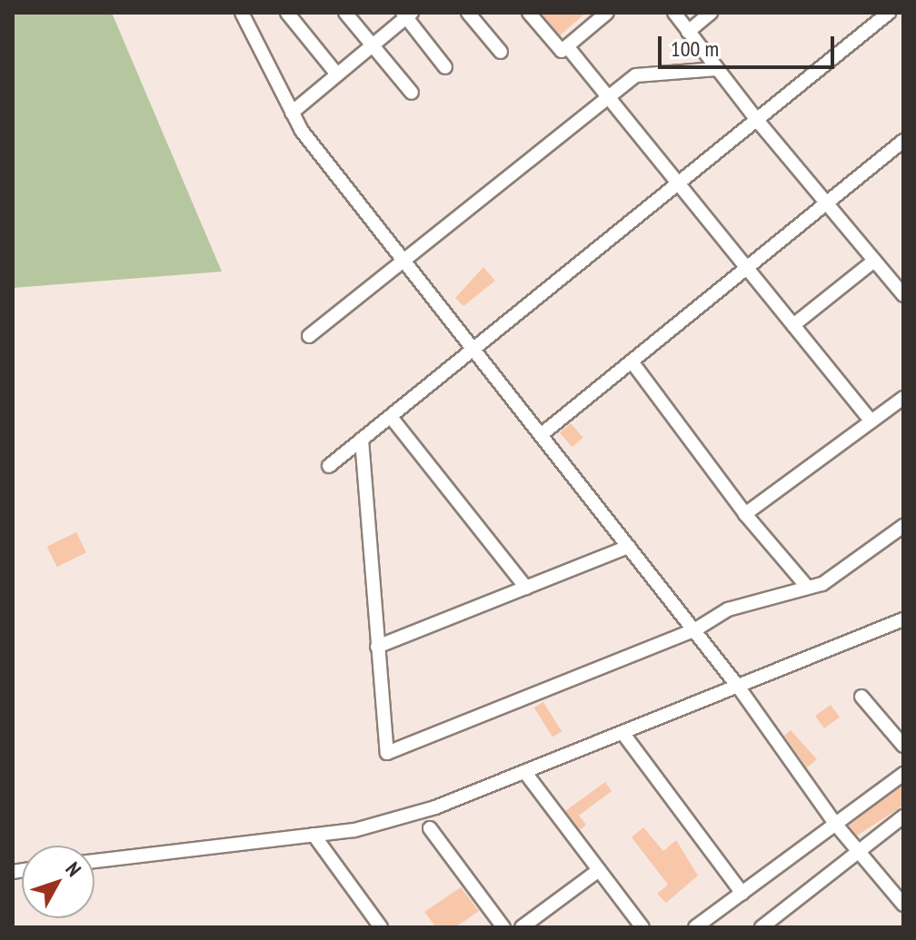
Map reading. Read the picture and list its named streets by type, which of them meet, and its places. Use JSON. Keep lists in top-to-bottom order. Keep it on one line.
{"scale_bar":"100 m","north":"top right"}
